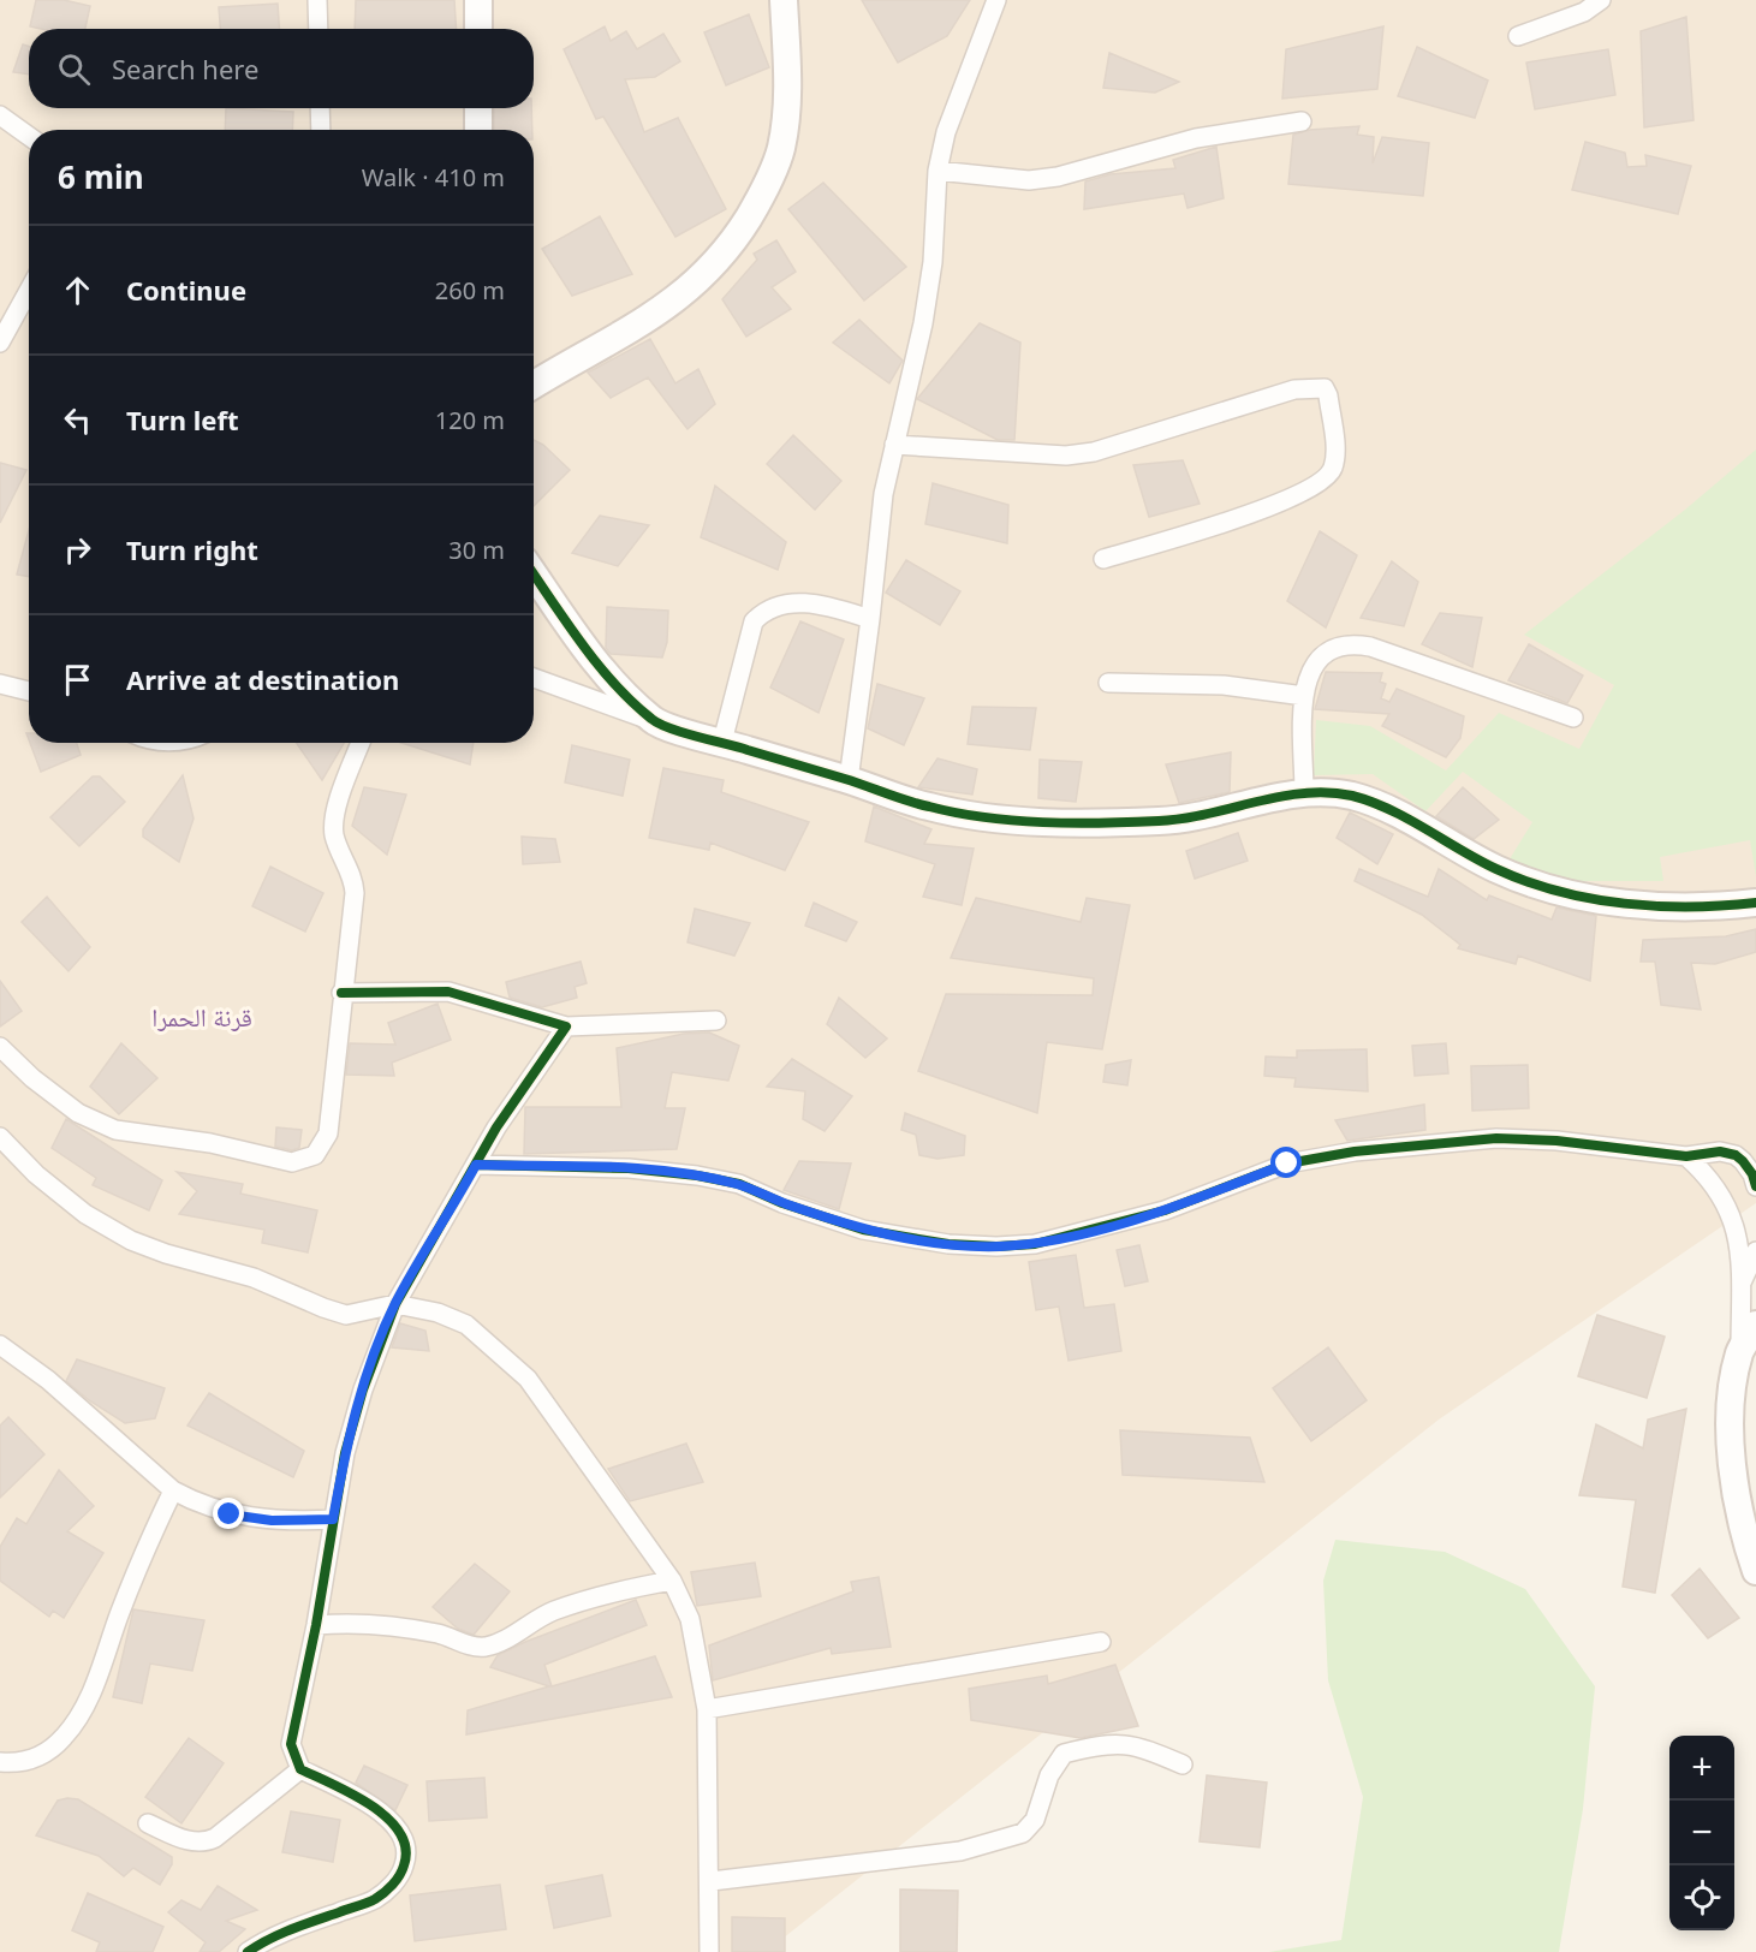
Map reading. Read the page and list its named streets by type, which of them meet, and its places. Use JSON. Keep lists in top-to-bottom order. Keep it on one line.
{"districts":["قرنة الحمرا"],"page":{"search":"Search here","heading":["6 min","Walk · 410 m"],"list":[["Continue","260 m"],["Turn left","120 m"],["Turn right","30 m"],"Arrive at destination"],"map_buttons":["+","−"]}}
